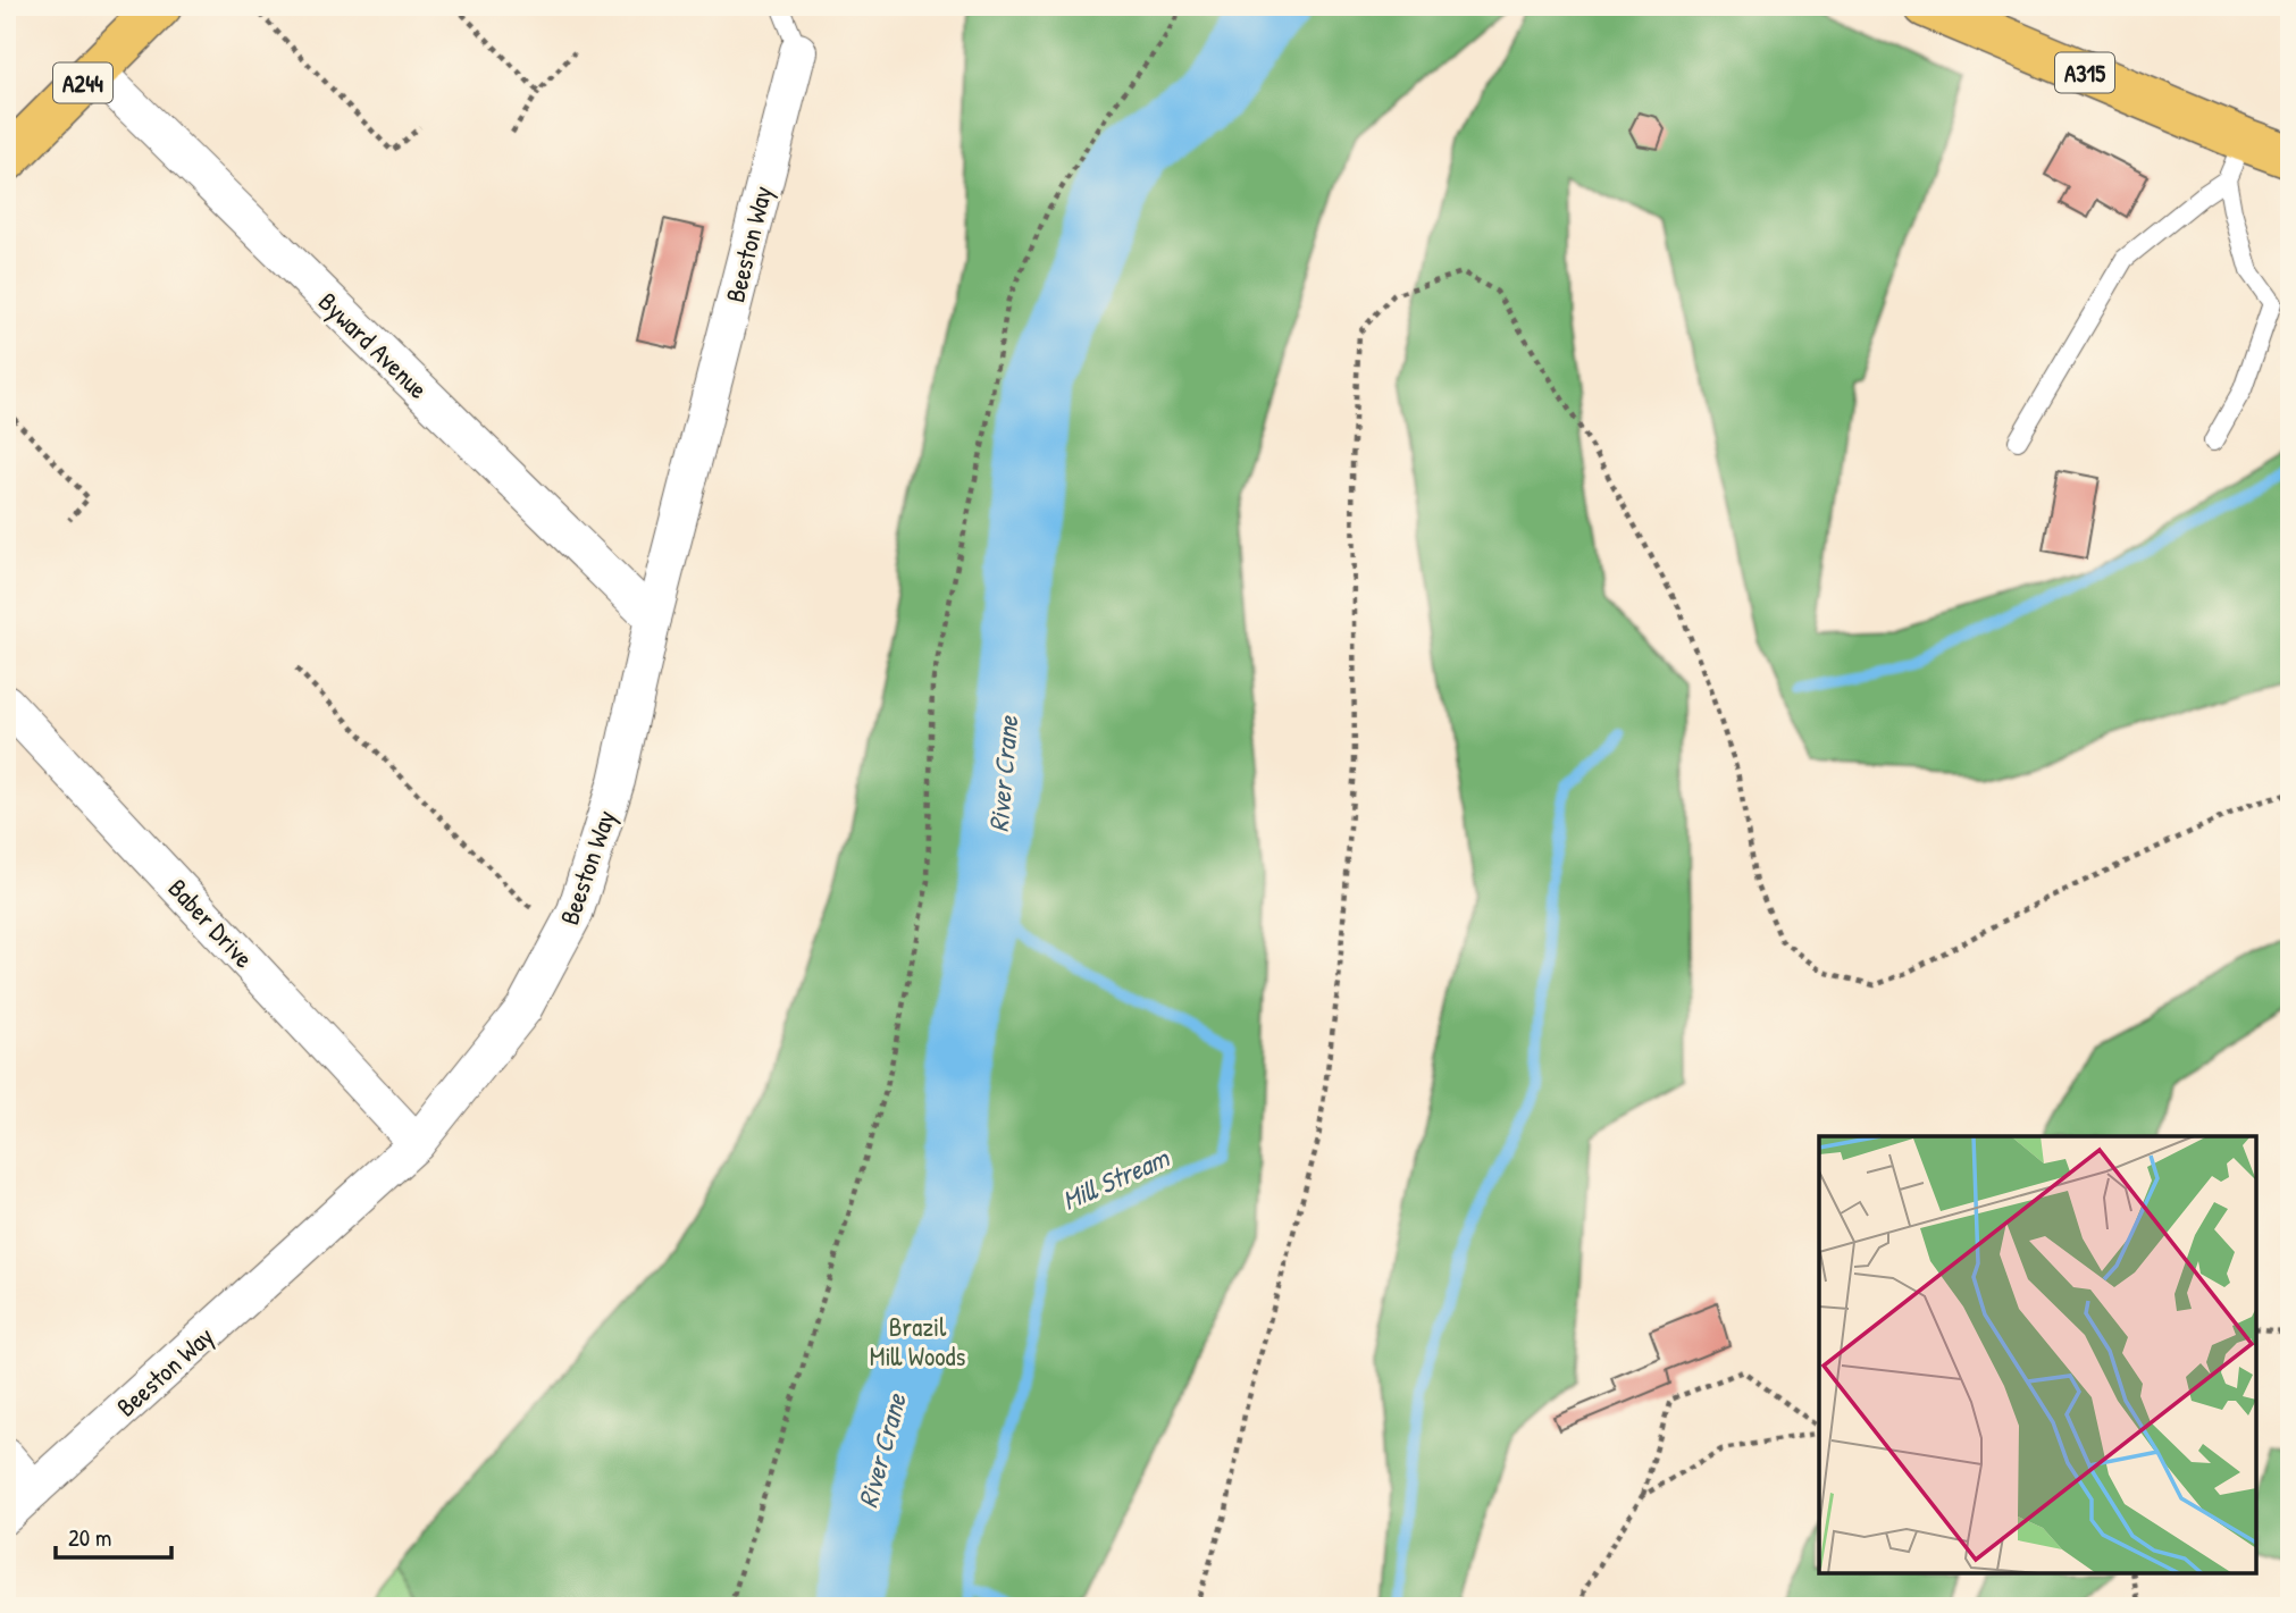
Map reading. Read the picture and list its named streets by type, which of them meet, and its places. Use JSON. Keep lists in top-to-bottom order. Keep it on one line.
{"streets":{"main road":["A315","A244"],"street":["Beeston Way","Byward Avenue","Baber Drive"]},"crossings":[["A244","Byward Avenue"],["Beeston Way","Byward Avenue"],["Beeston Way","Baber Drive"]],"water":["River Crane","Mill Stream"],"parks":["Brazil Mill Woods"],"scale_bar":"20 m"}
